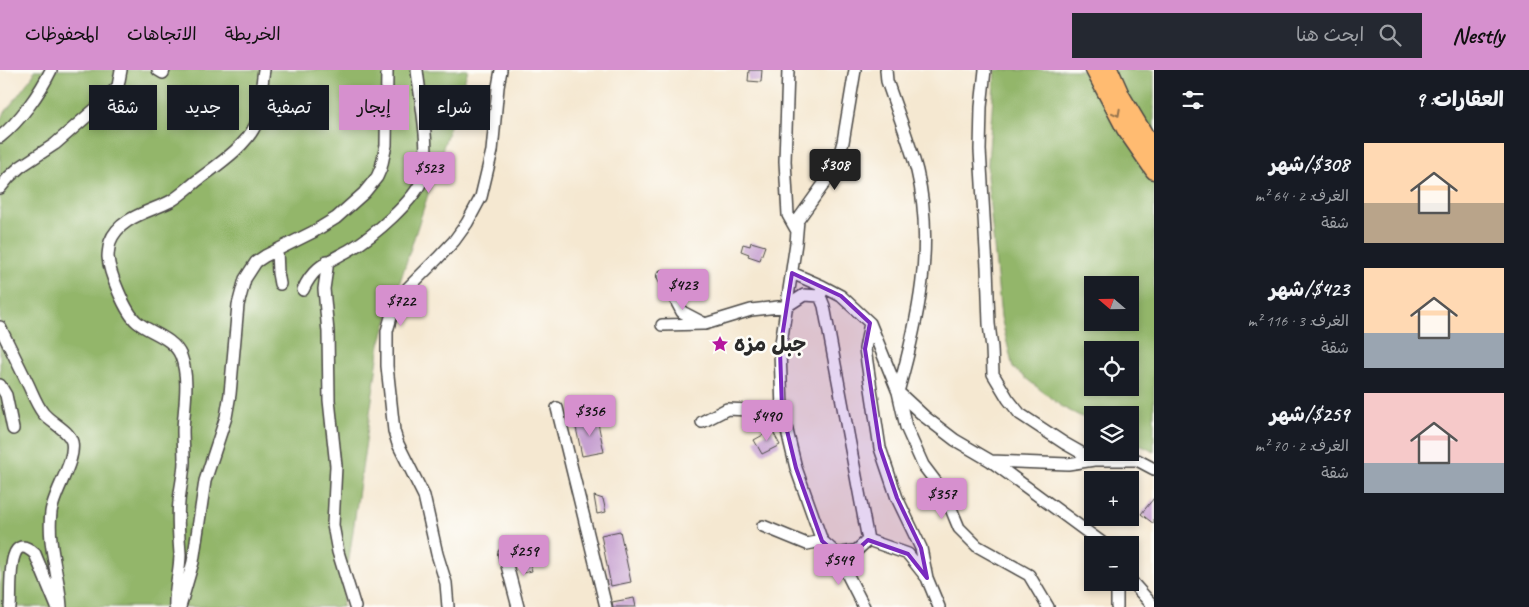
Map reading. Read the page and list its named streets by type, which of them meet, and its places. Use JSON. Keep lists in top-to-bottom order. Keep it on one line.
{"places":{"place":["جبل مزه"]},"north":"left","page":{"header":"Nestly","search":"ابحث هنا","nav":["الخريطة","الاتجاهات","المحفوظات"],"heading":"العقارات: 9","chip":["شراء","إيجار","تصفية","جديد","شقة"],"list":[{"name":"$308/شهر","note":"الغرف: 2 · 64 m² · شقة"},{"name":"$423/شهر","note":"الغرف: 3 · 116 m² · شقة"},{"name":"$259/شهر","note":"الغرف: 2 · 70 m² · شقة"}],"price":["$308","$523","$423","$722","$356","$490","$357","$259","$549"],"map_buttons":["+","−"]}}
